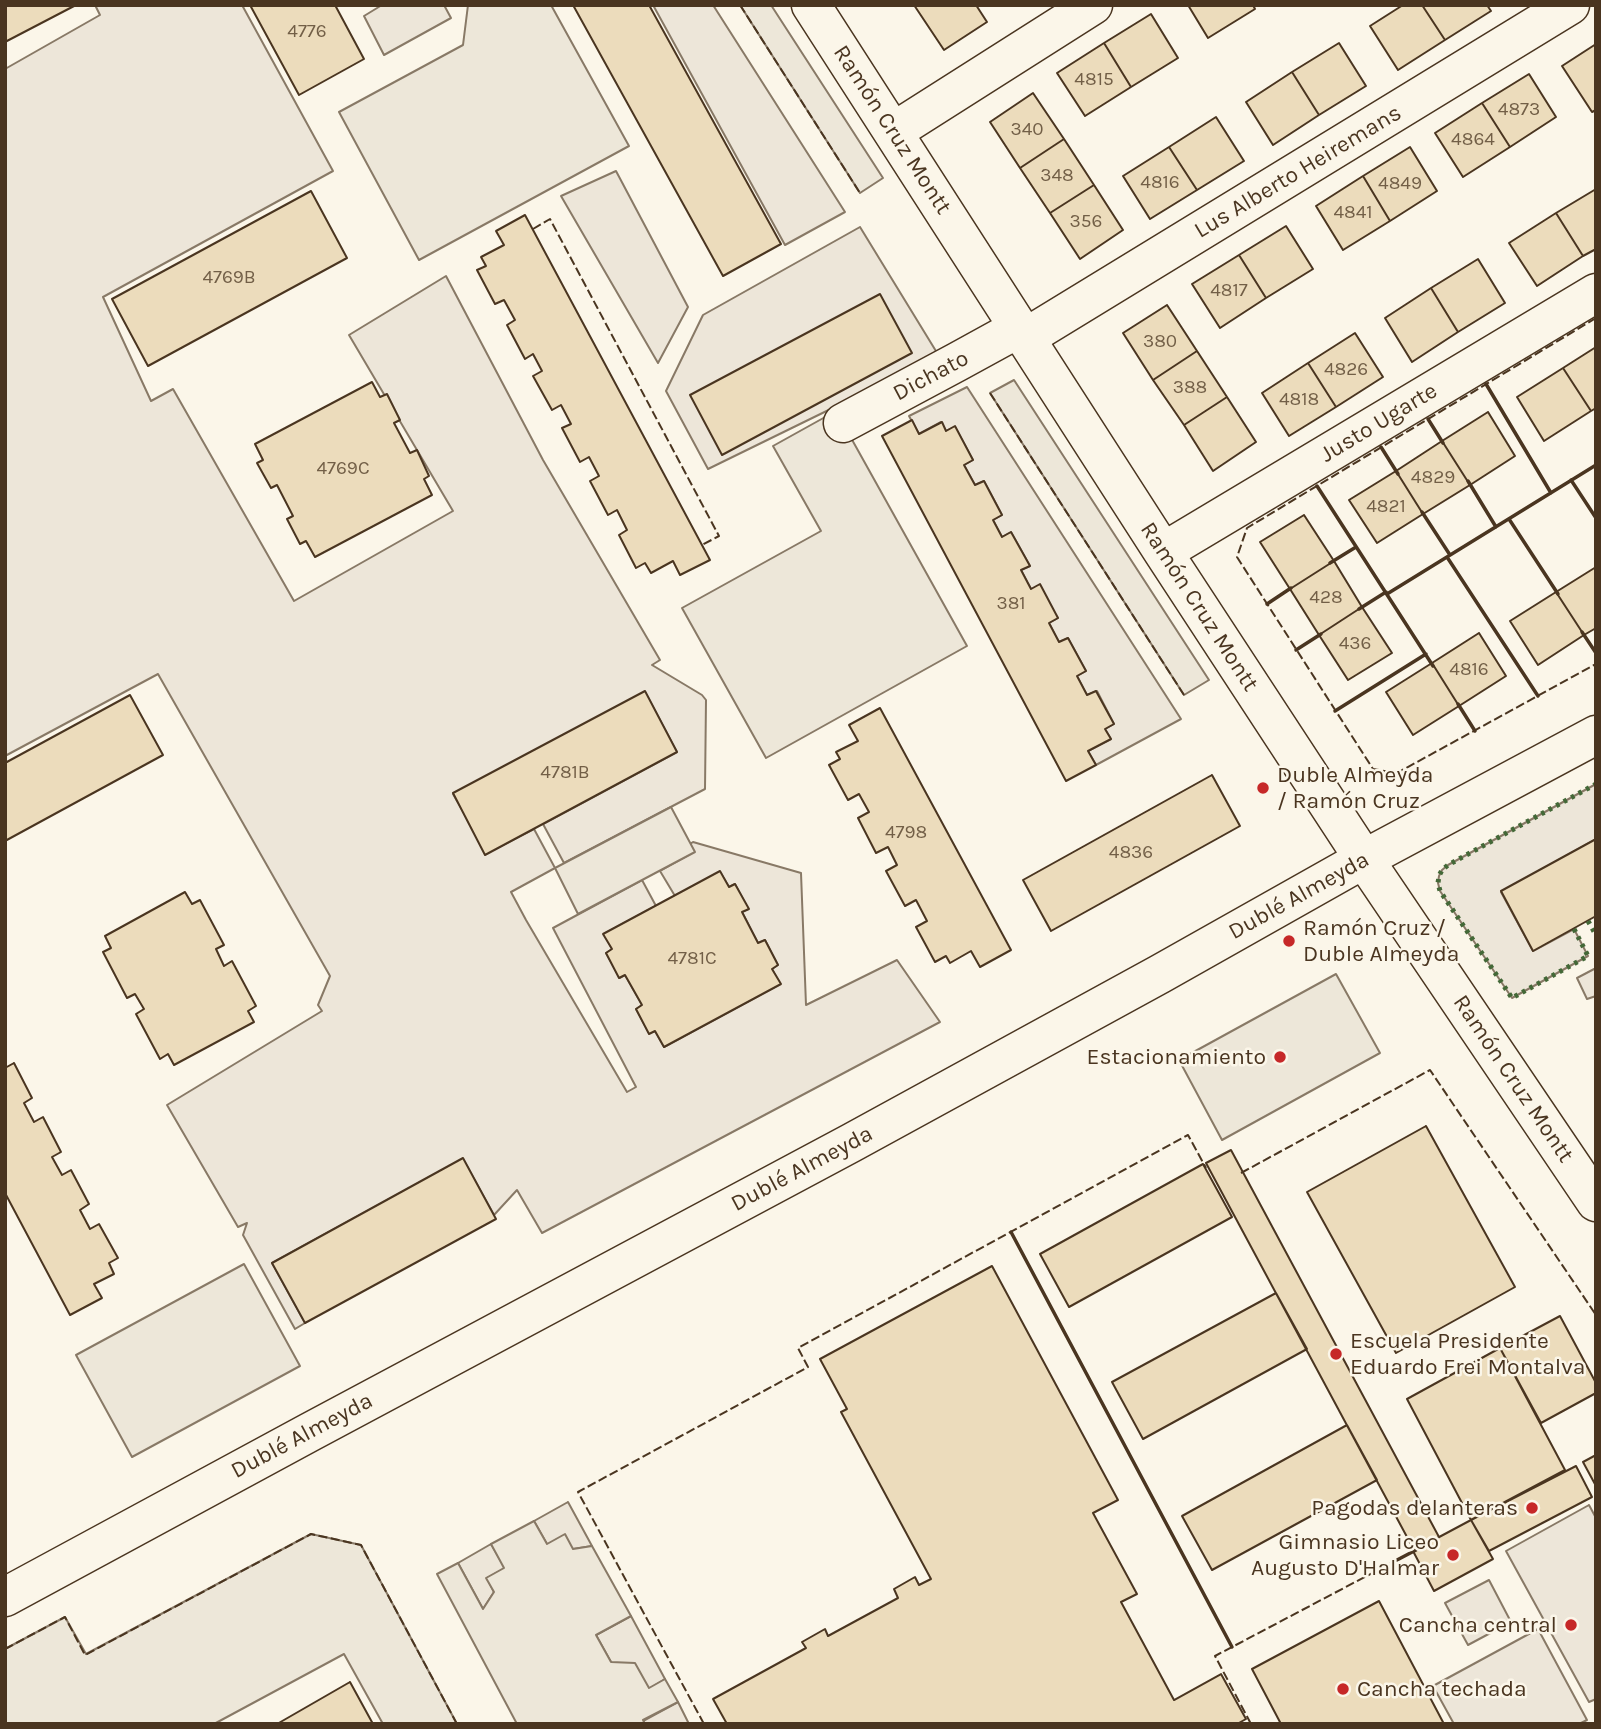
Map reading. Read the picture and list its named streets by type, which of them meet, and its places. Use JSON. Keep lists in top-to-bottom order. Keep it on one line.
{"streets":{"street":["Ramón Cruz Montt","Lus Alberto Heiremans","Dichato","Justo Ugarte","Dublé Almeyda"]},"crossings":[["Ramón Cruz Montt","Lus Alberto Heiremans"],["Ramón Cruz Montt","Dichato"],["Ramón Cruz Montt","Justo Ugarte"],["Ramón Cruz Montt","Dublé Almeyda"],["Lus Alberto Heiremans","Dichato"]],"places":["Duble Almeyda / Ramón Cruz","Ramón Cruz / Duble Almeyda","Estacionamiento","Escuela Presidente Eduardo Frei Montalva","Pagodas delanteras","Gimnasio Liceo Augusto D'Halmar","Cancha central","Cancha techada"],"house_numbers":["4776","4815","4873","340","4864","348","4816","4849","4841","356","4769B","4817","380","4826","388","4818","4769C","4829","4821","428","381","436","4816","4781B","4798","4836","4781C"]}
